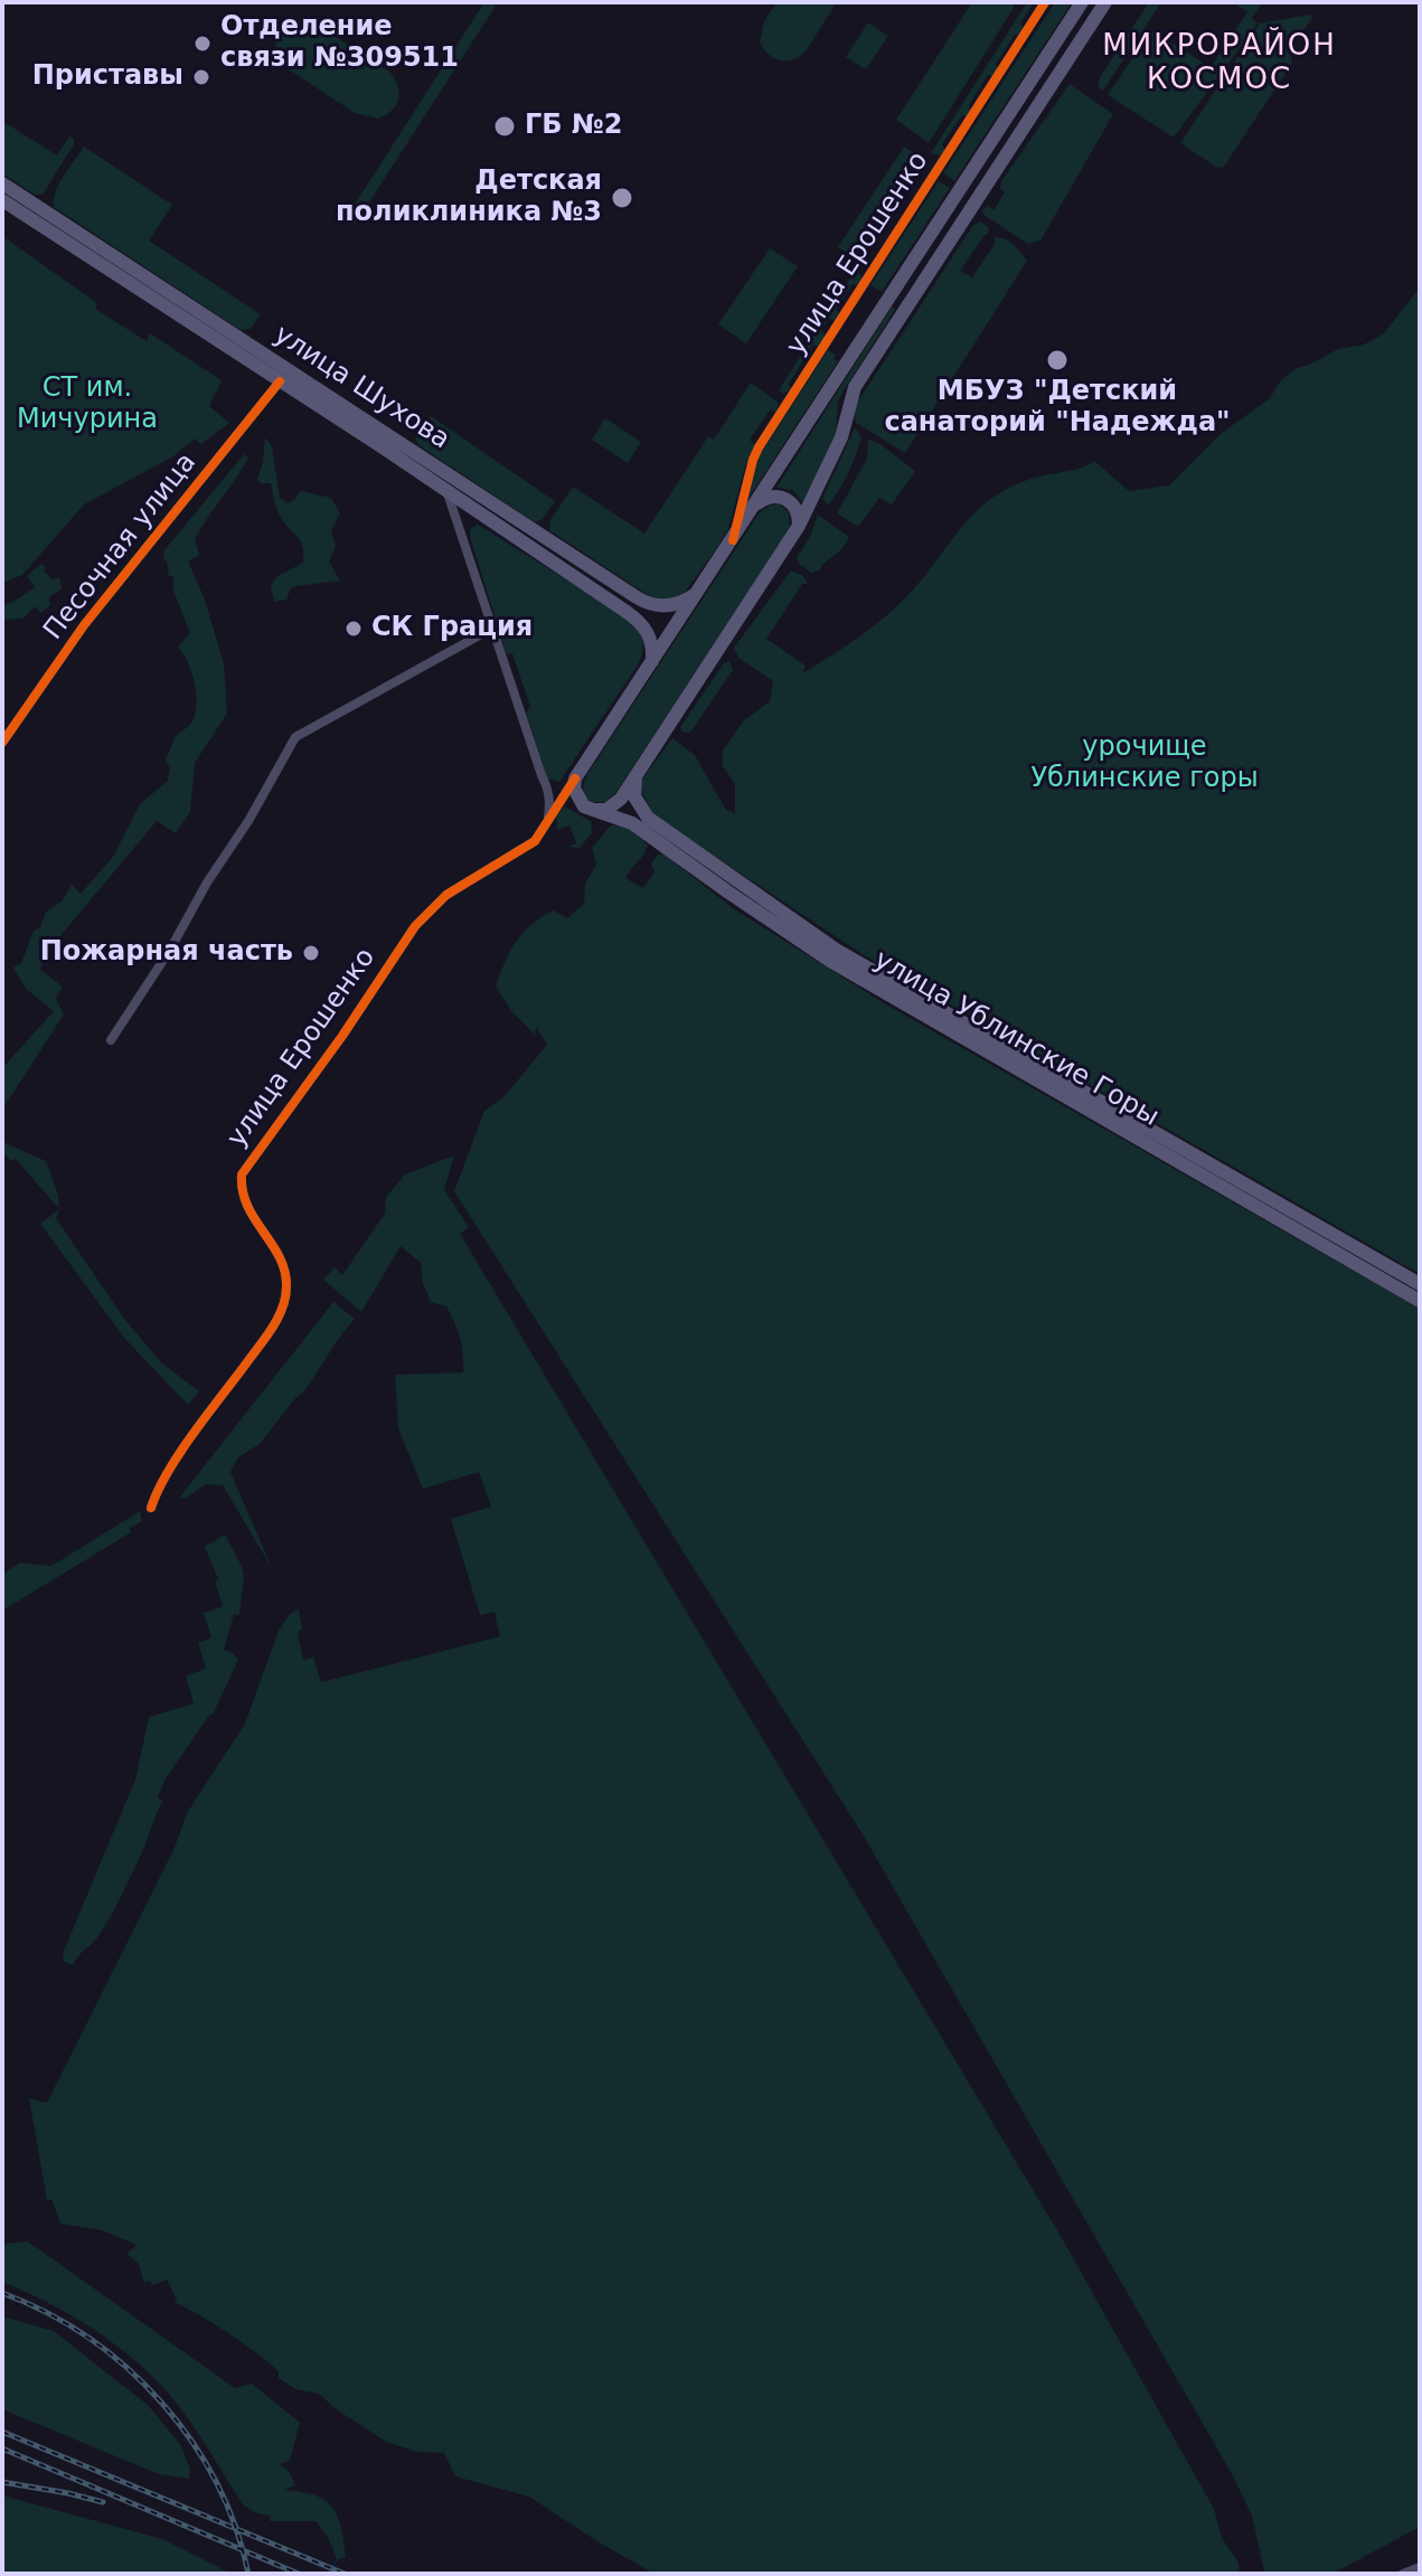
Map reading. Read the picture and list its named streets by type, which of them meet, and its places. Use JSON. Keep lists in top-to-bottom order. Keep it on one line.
{"streets":{"main road":["улица Ерошенко","улица Шухова","улица Ублинские Горы"],"street":["Песочная улица"]},"crossings":[["улица Ерошенко","улица Шухова"],["улица Шухова","Песочная улица"]],"districts":["МИКРОРАЙОН КОСМОС"],"parks":["СТ им. Мичурина","урочище Ублинские горы"],"places":["Отделение связи №309511","Приставы","ГБ №2","Детская поликлиника №3","МБУЗ \"Детский санаторий \"Надежда\"","СК Грация","Пожарная часть"]}
